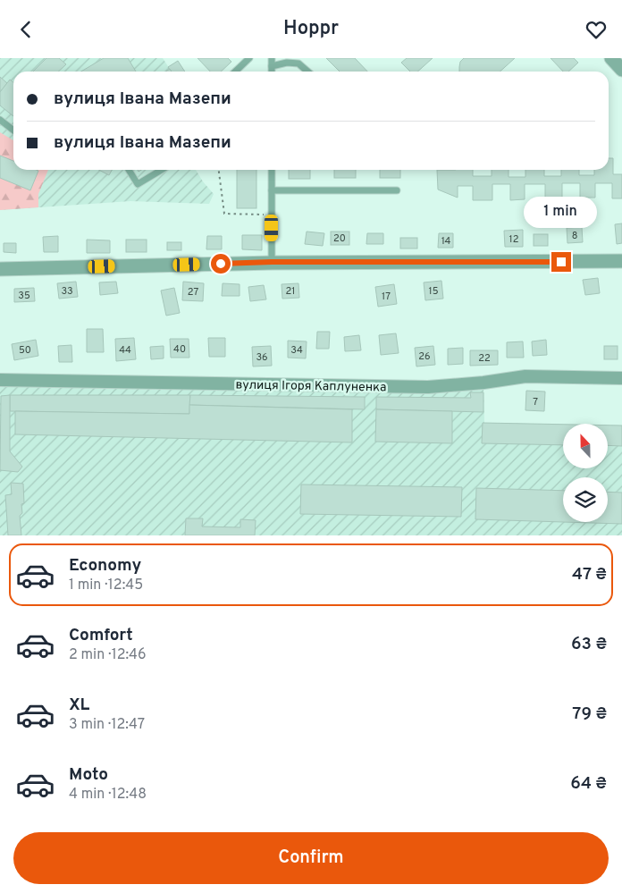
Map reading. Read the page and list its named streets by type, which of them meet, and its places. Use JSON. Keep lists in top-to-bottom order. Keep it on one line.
{"streets":{"street":["вулиця Ігоря Каплуненка"]},"house_numbers":["8","20","12","14","33","21","15","27","35","17","40","50","44","34","26","36","22","7"],"north":"top","page":{"header":"Hoppr","banner":["вулиця Івана Мазепи","вулиця Івана Мазепи"],"bubble":"1 min","list":[{"name":"Economy","note":"1 min · 12:45","value":"47 ₴"},{"name":"Comfort","note":"2 min · 12:46","value":"63 ₴"},{"name":"XL","note":"3 min · 12:47","value":"79 ₴"},{"name":"Moto","note":"4 min · 12:48","value":"64 ₴"}],"buttons":"Confirm"}}
